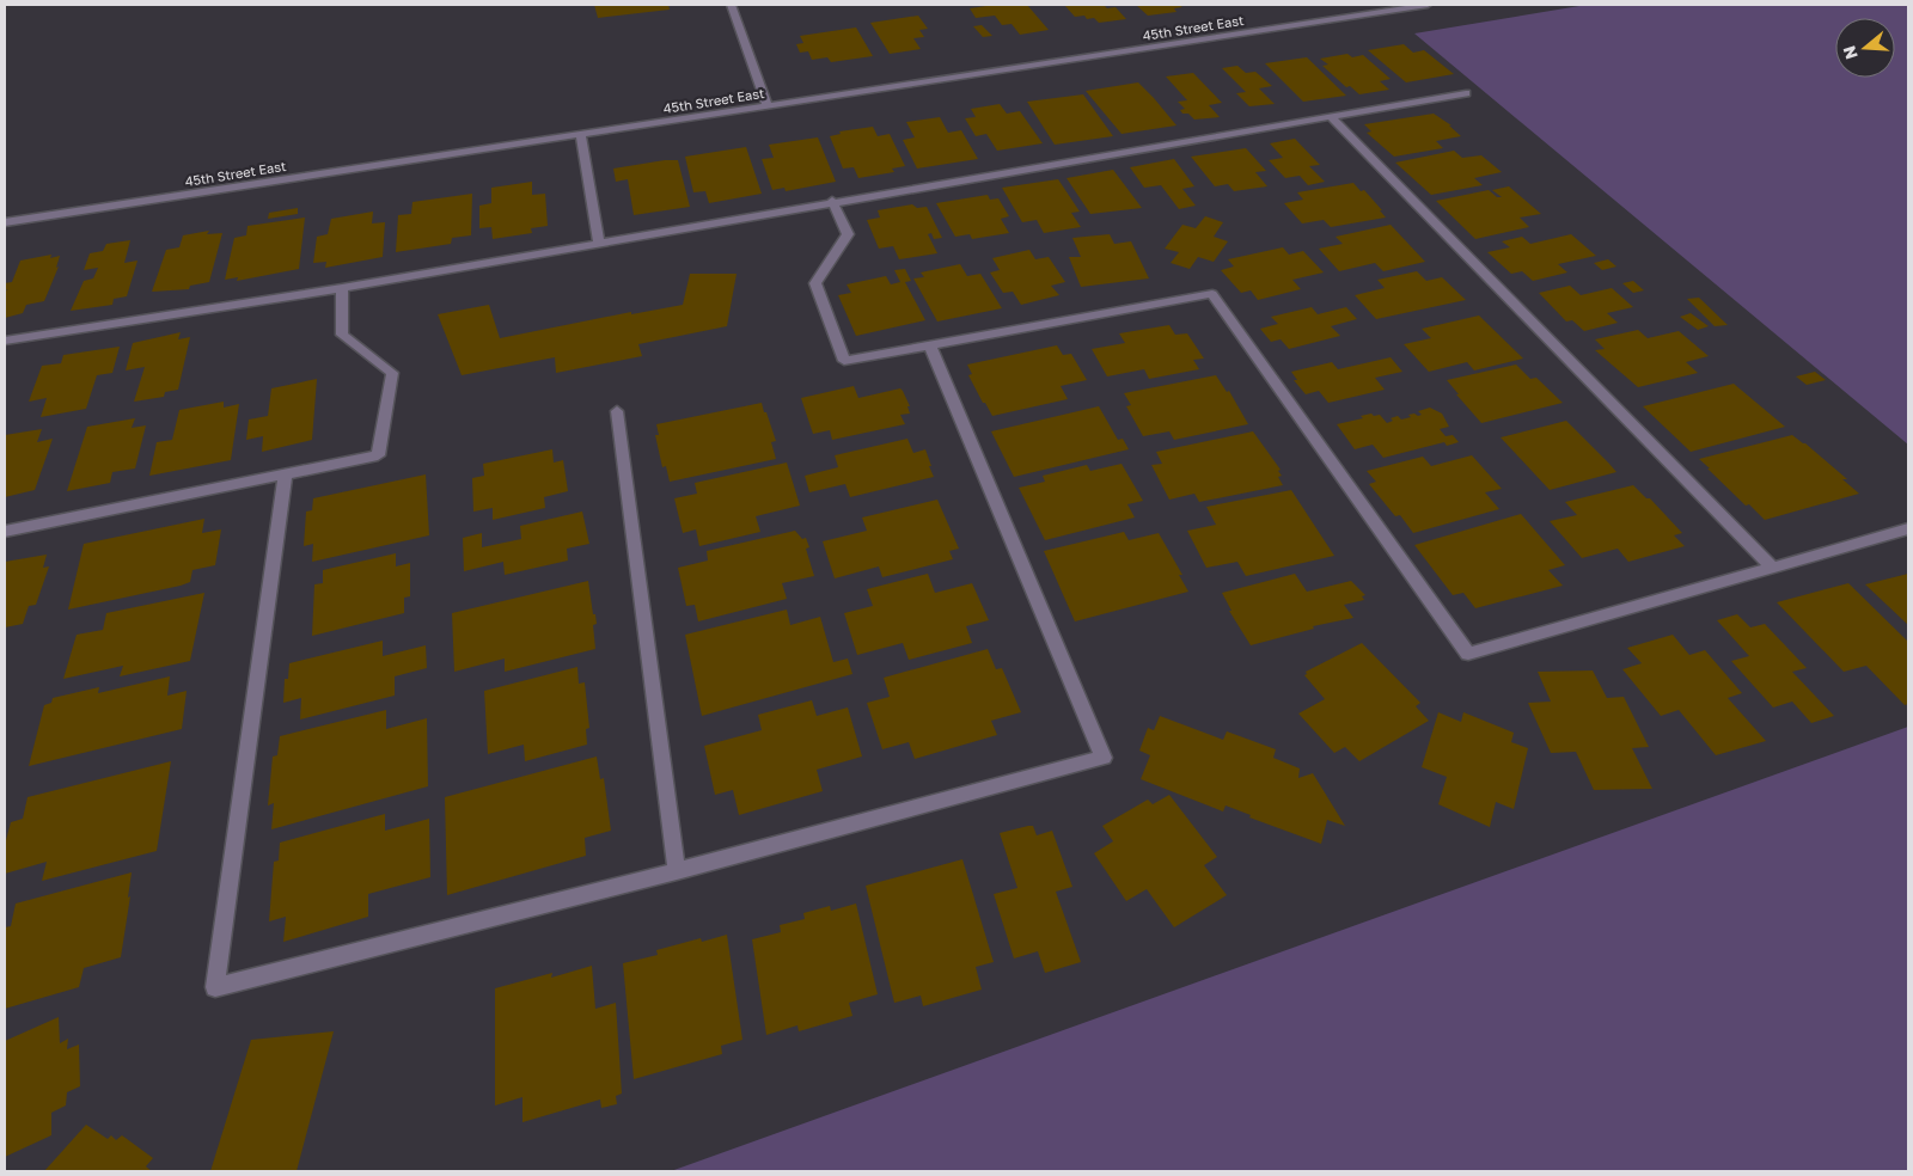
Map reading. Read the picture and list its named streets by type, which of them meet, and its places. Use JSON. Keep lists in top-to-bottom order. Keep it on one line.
{"streets":{"street":["45th Street East"]},"north":"left"}
